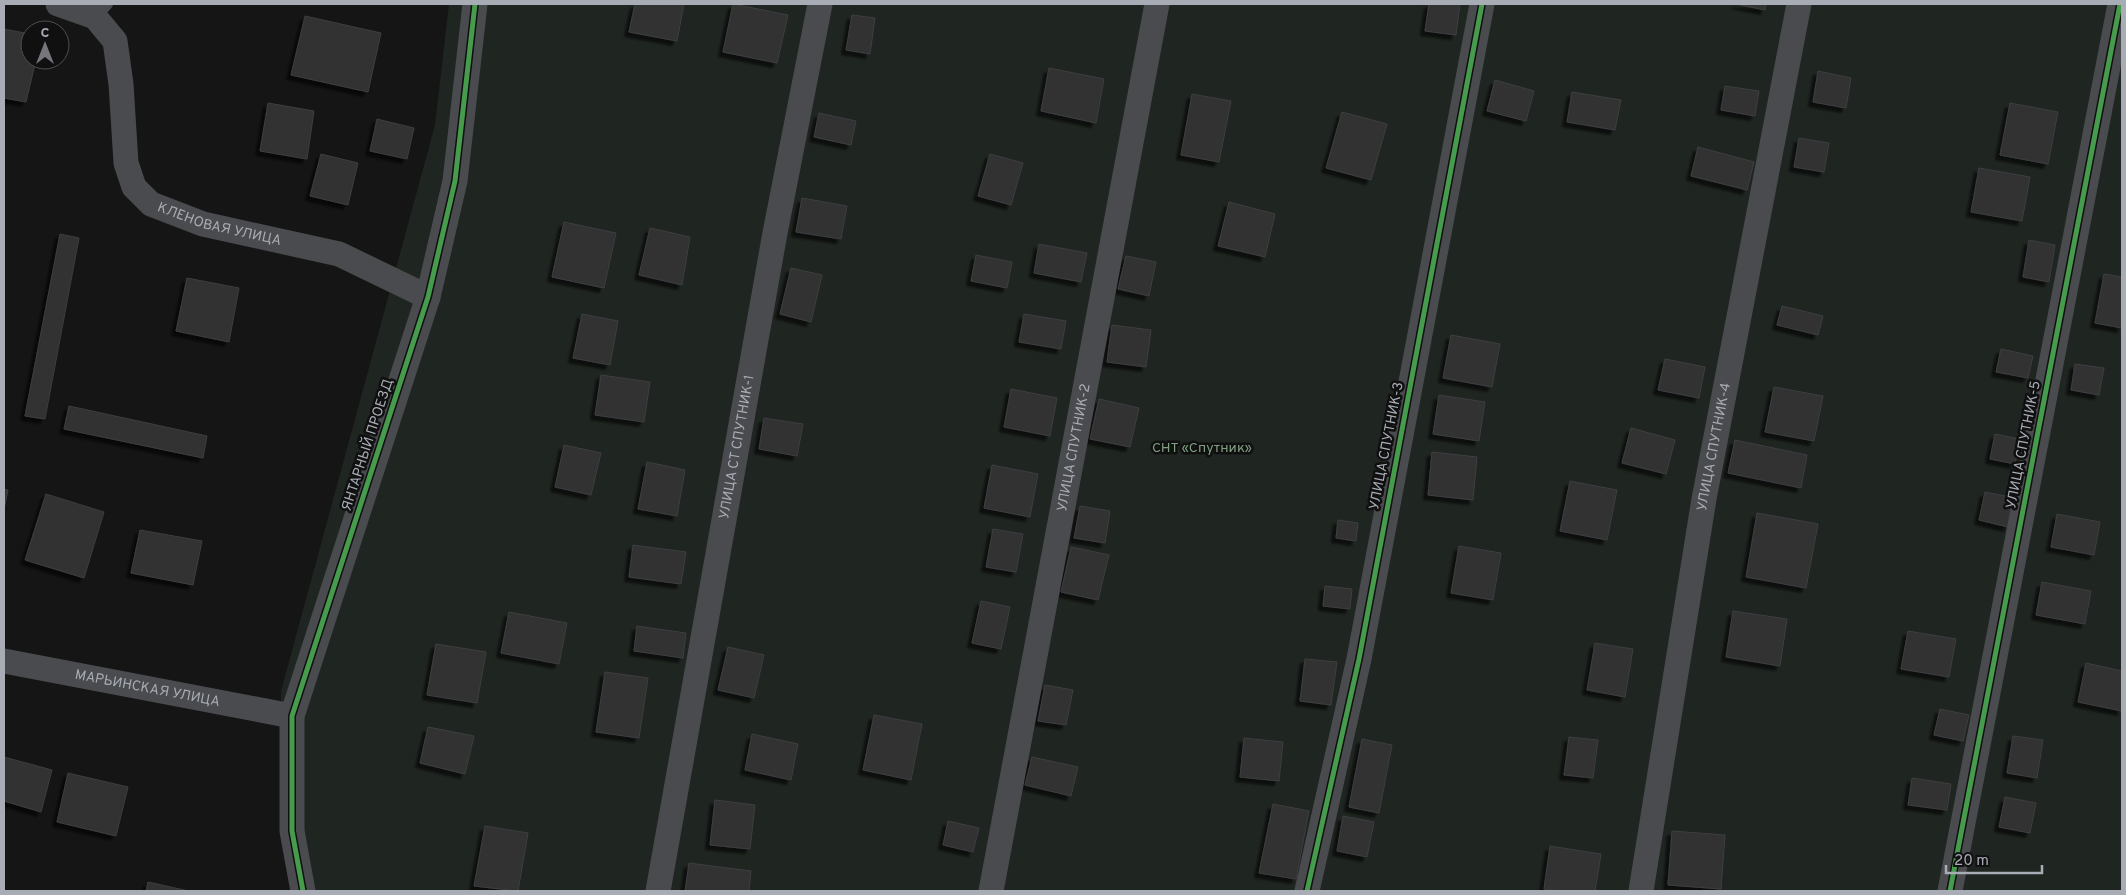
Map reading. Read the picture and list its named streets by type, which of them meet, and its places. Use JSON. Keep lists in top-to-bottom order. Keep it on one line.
{"streets":{"street":["КЛЕНОВАЯ УЛИЦА","ЯНТАРНЫЙ ПРОЕЗД","УЛИЦА СПУТНИК-5","УЛИЦА СПУТНИК-3","УЛИЦА СТ СПУТНИК-1","УЛИЦА СПУТНИК-4","УЛИЦА СПУТНИК-2","МАРЬИНСКАЯ УЛИЦА"]},"crossings":[["КЛЕНОВАЯ УЛИЦА","ЯНТАРНЫЙ ПРОЕЗД"],["ЯНТАРНЫЙ ПРОЕЗД","МАРЬИНСКАЯ УЛИЦА"]],"parks":["СНТ «Спутник»"],"scale_bar":"20 m","north":"top"}
